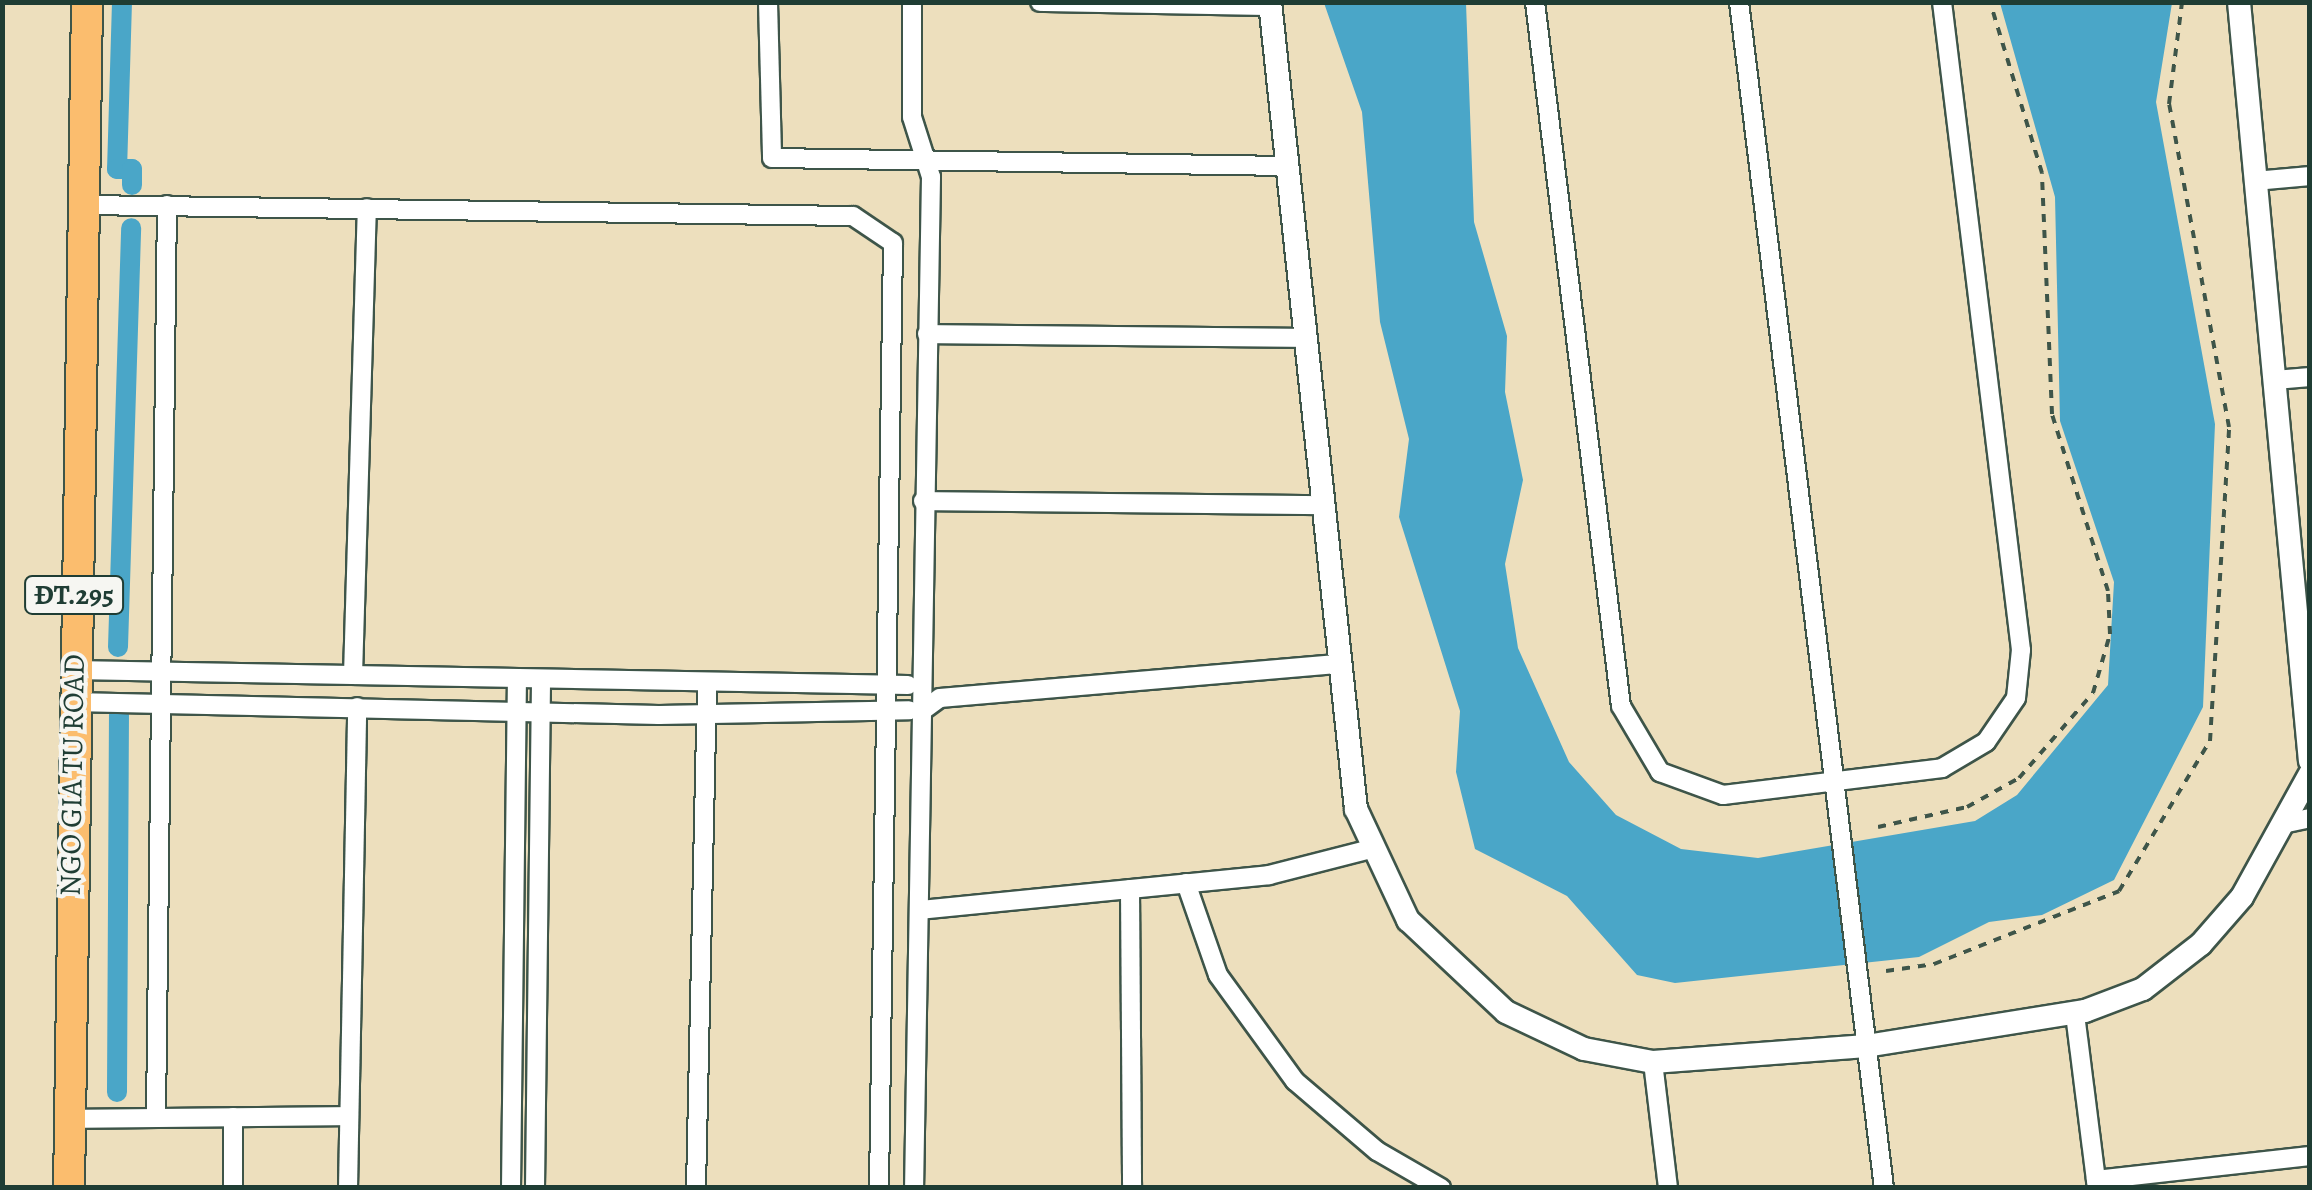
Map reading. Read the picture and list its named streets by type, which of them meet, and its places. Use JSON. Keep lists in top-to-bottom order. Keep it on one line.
{"streets":{"main road":["ĐT.295","NGO GIA TU ROAD"]}}
